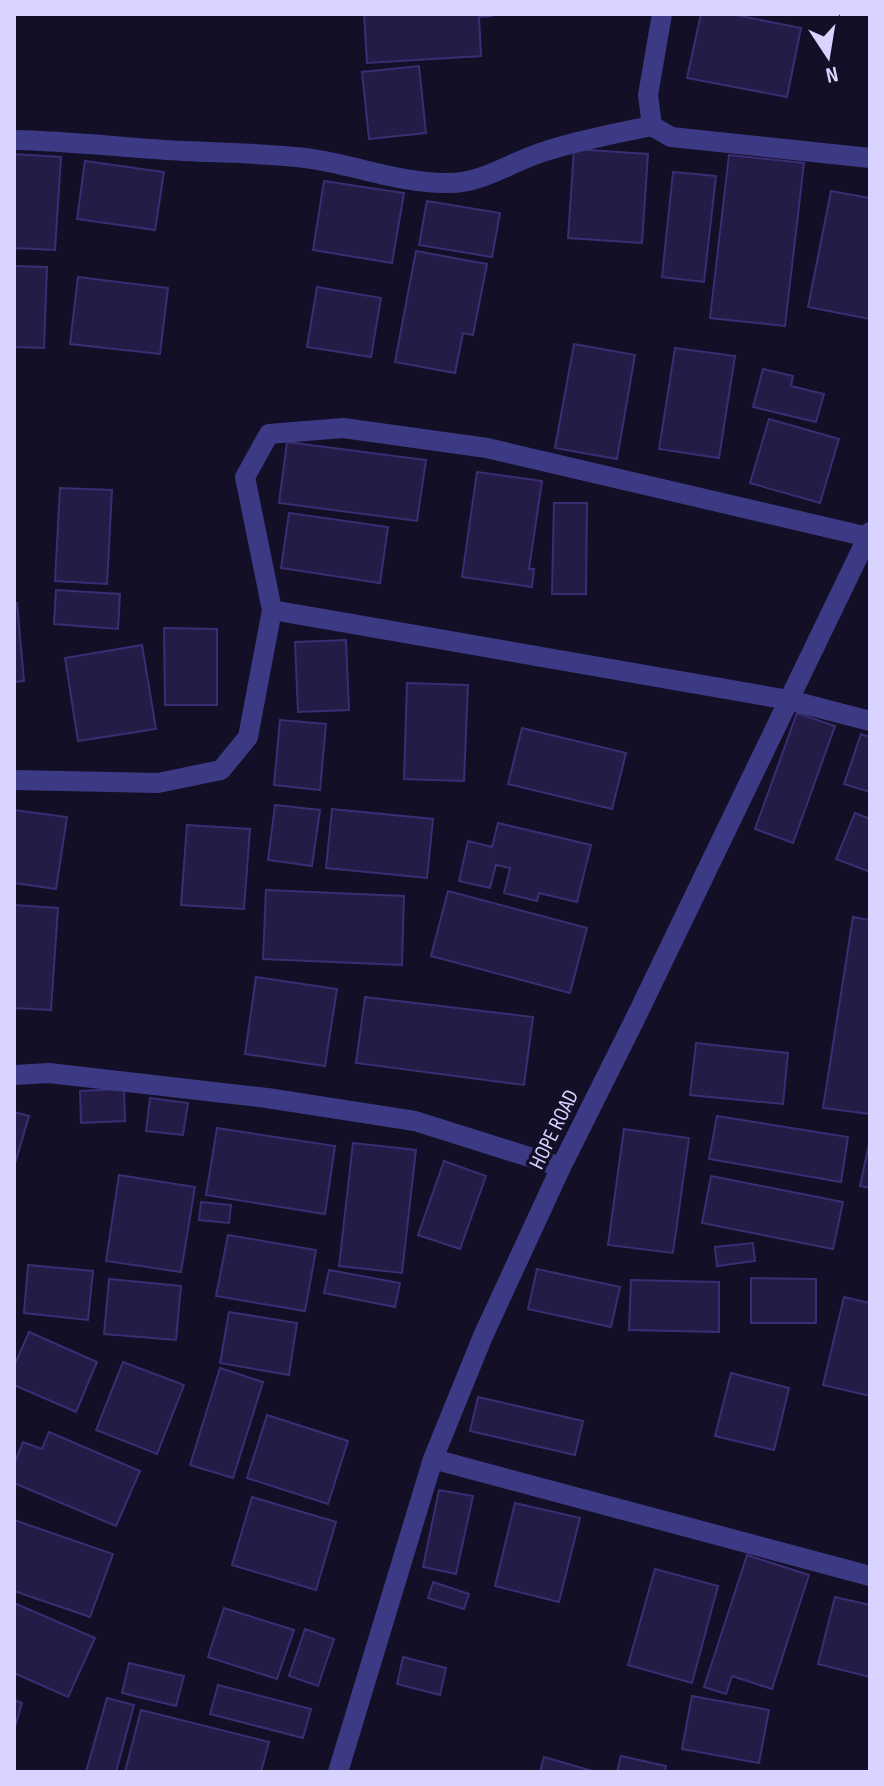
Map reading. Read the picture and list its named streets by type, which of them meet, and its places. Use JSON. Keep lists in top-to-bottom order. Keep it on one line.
{"streets":{"street":["HOPE ROAD"]},"north":"bottom"}
